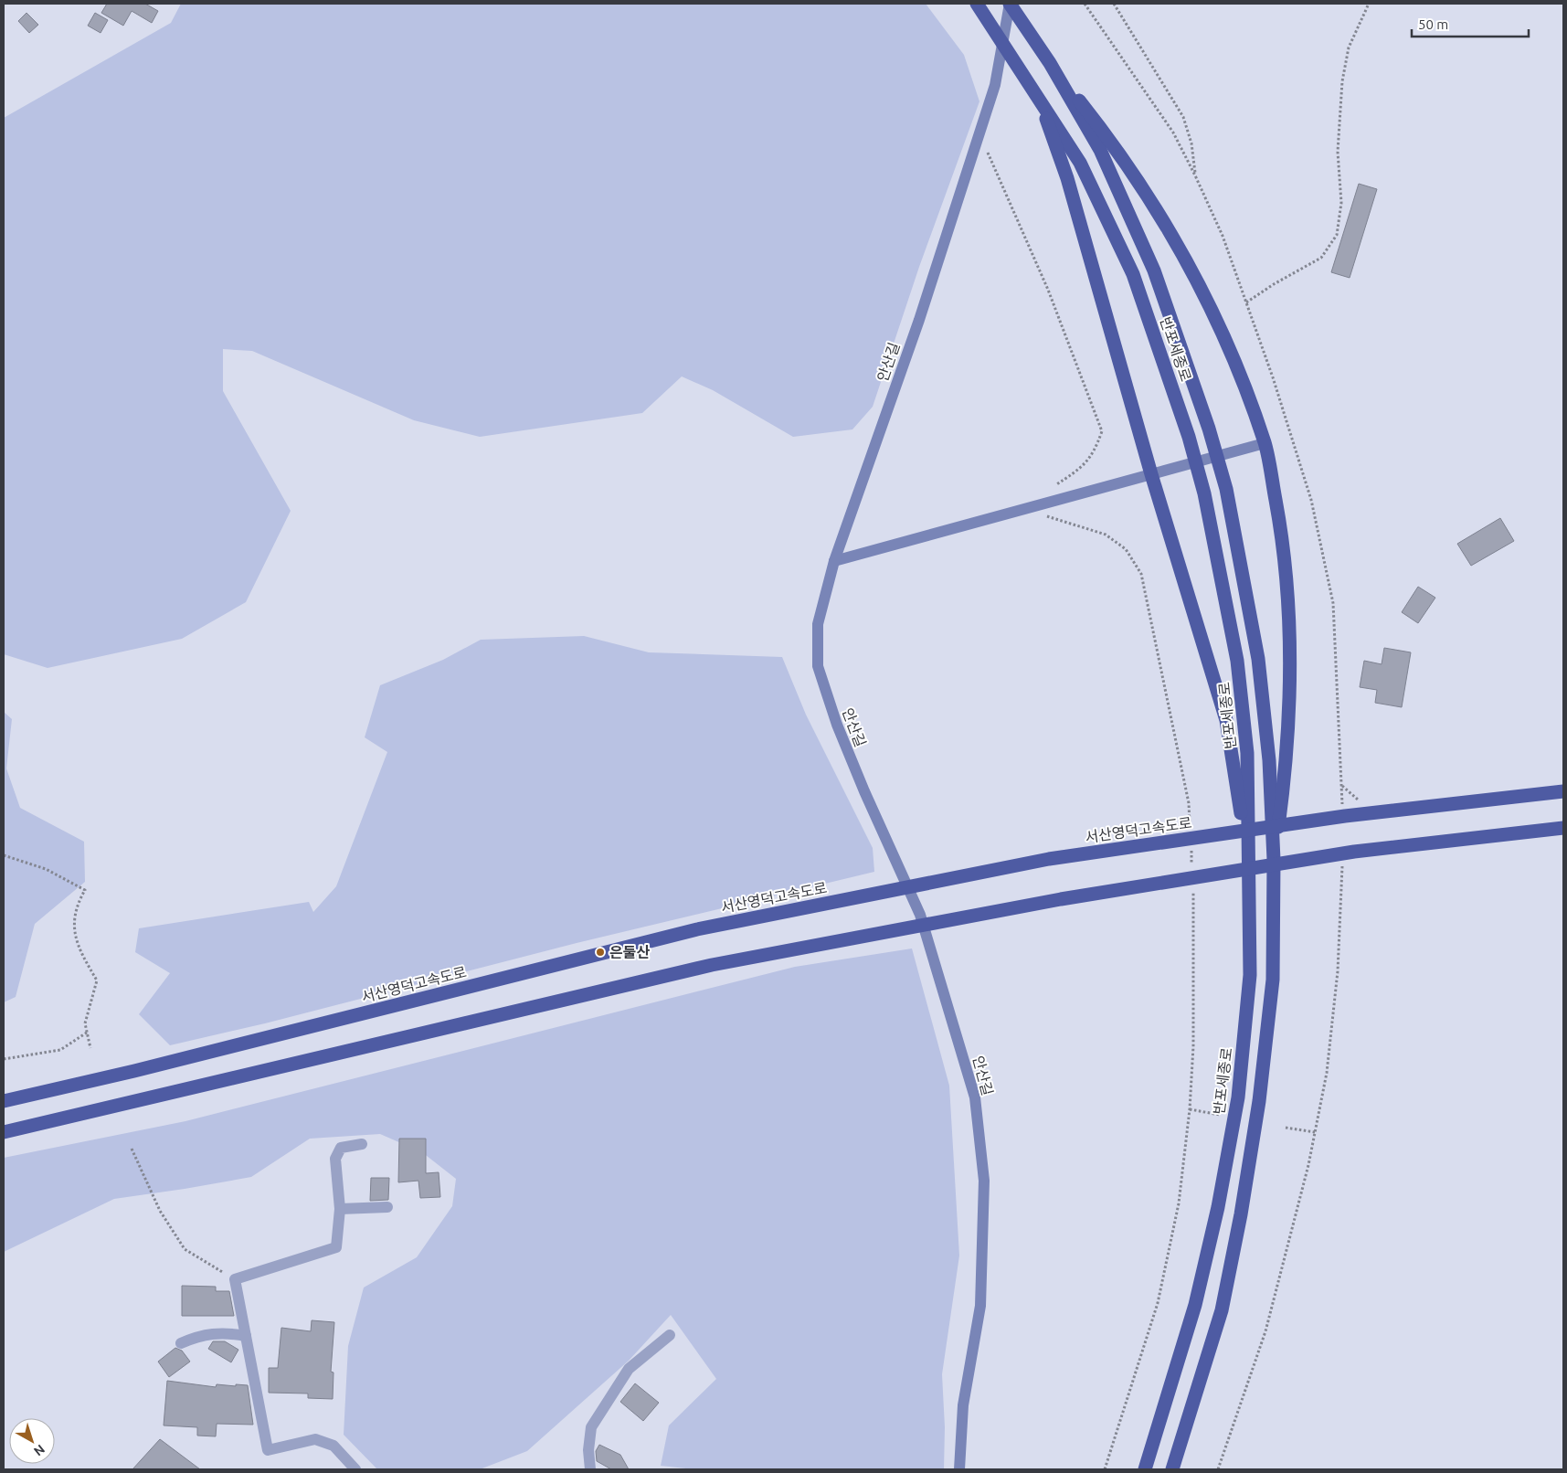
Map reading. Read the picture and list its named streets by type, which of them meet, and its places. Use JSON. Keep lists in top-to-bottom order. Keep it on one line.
{"streets":{"highway":["반포세종로","서산영덕고속도로"],"street":["안산길"]},"crossings":[["반포세종로","안산길"]],"places":["은둘산"],"scale_bar":"50 m","north":"bottom right"}
